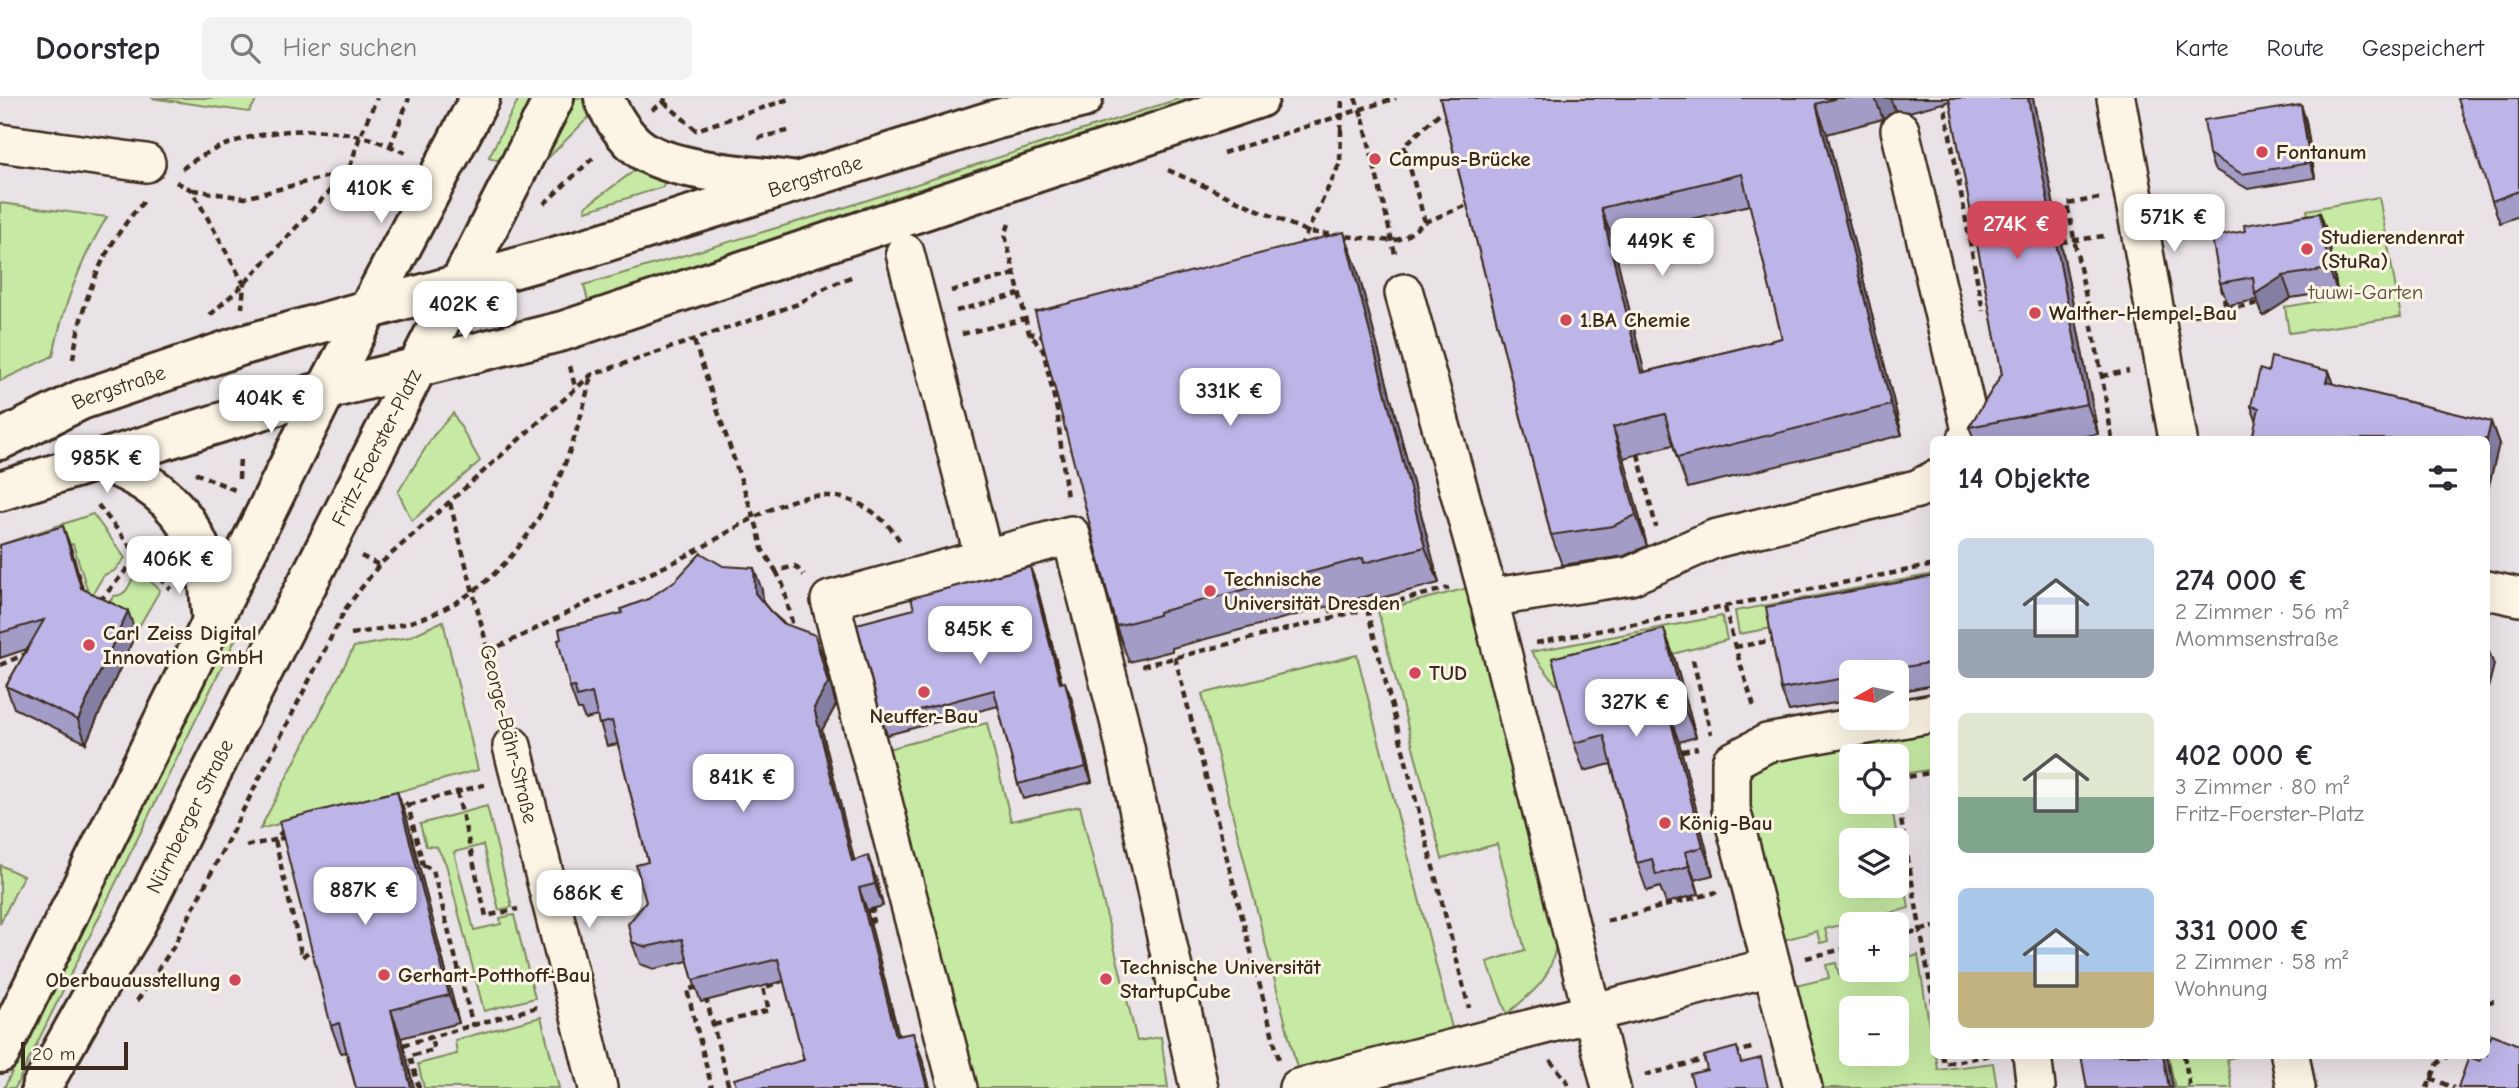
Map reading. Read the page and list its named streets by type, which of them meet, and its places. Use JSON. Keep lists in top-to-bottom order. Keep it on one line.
{"streets":{"main road":["Bergstraße","Fritz-Foerster-Platz","Nürnberger Straße"],"street":["George-Bähr-Straße"]},"crossings":[["Bergstraße","Fritz-Foerster-Platz"],["Fritz-Foerster-Platz","Nürnberger Straße"]],"parks":["tuuwi-Garten"],"places":["Fontanum","Campus-Brücke","Studierendenrat (StuRa)","Walther-Hempel-Bau","1.BA Chemie","Technische Universität Dresden","Carl Zeiss Digital Innovation GmbH","TUD","Neuffer-Bau","König-Bau","Gerhart-Potthoff-Bau","Technische Universität StartupCube","Oberbauausstellung"],"scale_bar":"20 m","north":"left","page":{"header":"Doorstep","search":"Hier suchen","nav":["Karte","Route","Gespeichert"],"price":["410K €","571K €","274K €","449K €","402K €","331K €","404K €","985K €","406K €","845K €","327K €","841K €","887K €","686K €"],"heading":"14 Objekte","list":[{"name":"274 000 €","note":"2 Zimmer · 56 m² · Mommsenstraße"},{"name":"402 000 €","note":"3 Zimmer · 80 m² · Fritz-Foerster-Platz"},{"name":"331 000 €","note":"2 Zimmer · 58 m² · Wohnung"}],"map_buttons":["+","−"],"scale":"20 m"}}
